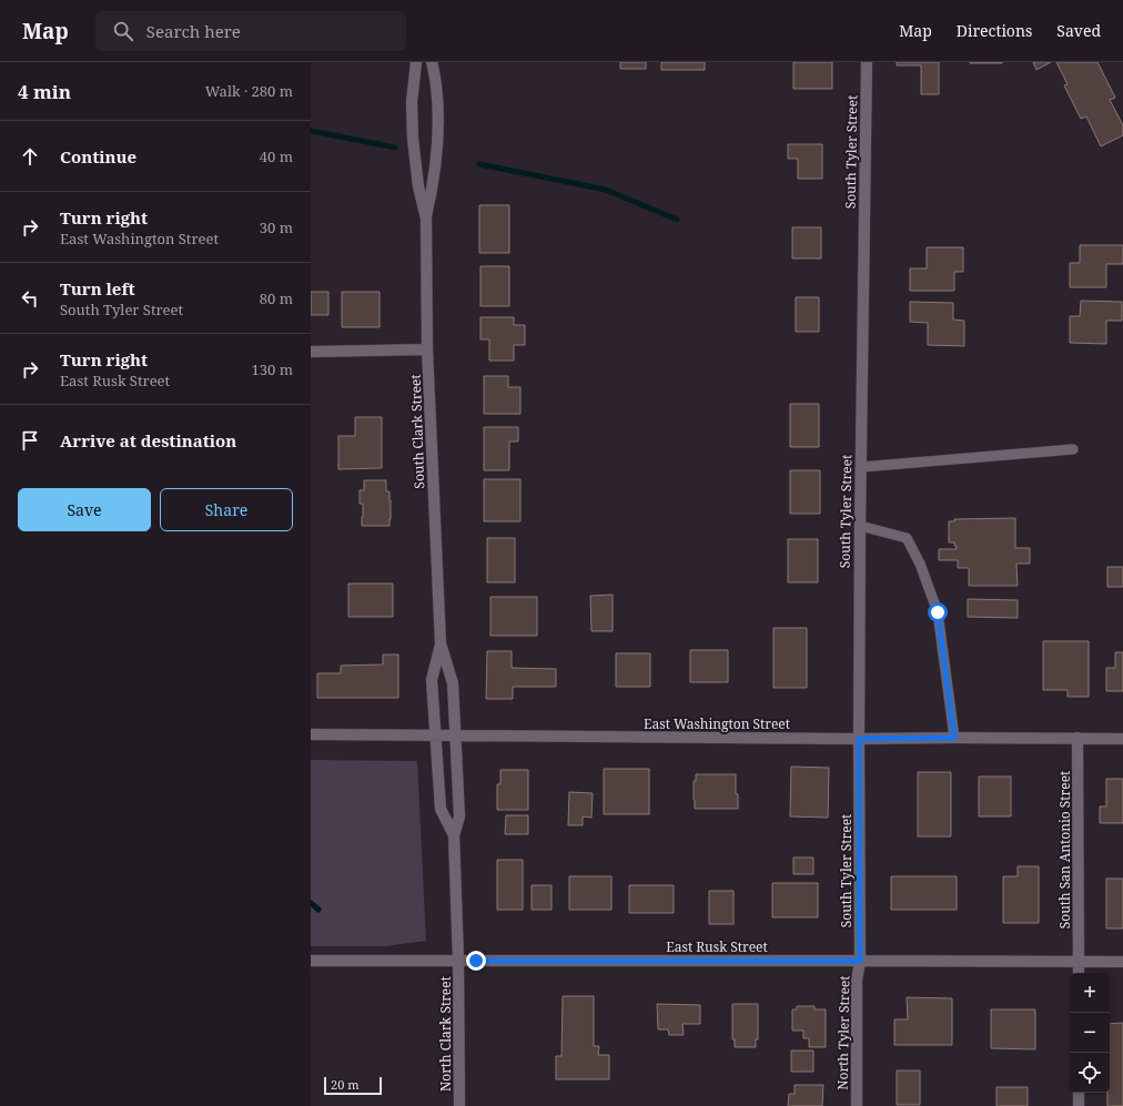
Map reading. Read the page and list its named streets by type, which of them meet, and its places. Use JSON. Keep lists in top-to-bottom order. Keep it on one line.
{"streets":{"street":["South Tyler Street","South Clark Street","East Washington Street","South San Antonio Street","East Rusk Street","North Tyler Street","North Clark Street"]},"crossings":[["South Tyler Street","East Washington Street"],["South Tyler Street","East Rusk Street"],["South Tyler Street","North Tyler Street"],["South Clark Street","East Washington Street"],["South Clark Street","East Rusk Street"],["South Clark Street","North Clark Street"],["East Washington Street","South San Antonio Street"],["South San Antonio Street","East Rusk Street"],["East Rusk Street","North Tyler Street"],["East Rusk Street","North Clark Street"]],"scale_bar":"20 m","page":{"header":"Map","search":"Search here","nav":["Map","Directions","Saved"],"heading":["4 min","Walk · 280 m"],"list":[["Continue","40 m"],["Turn right","East Washington Street","30 m"],["Turn left","South Tyler Street","80 m"],["Turn right","East Rusk Street","130 m"],"Arrive at destination"],"buttons":["Save","Share"],"map_buttons":["+","−"],"scale":"20 m"}}
